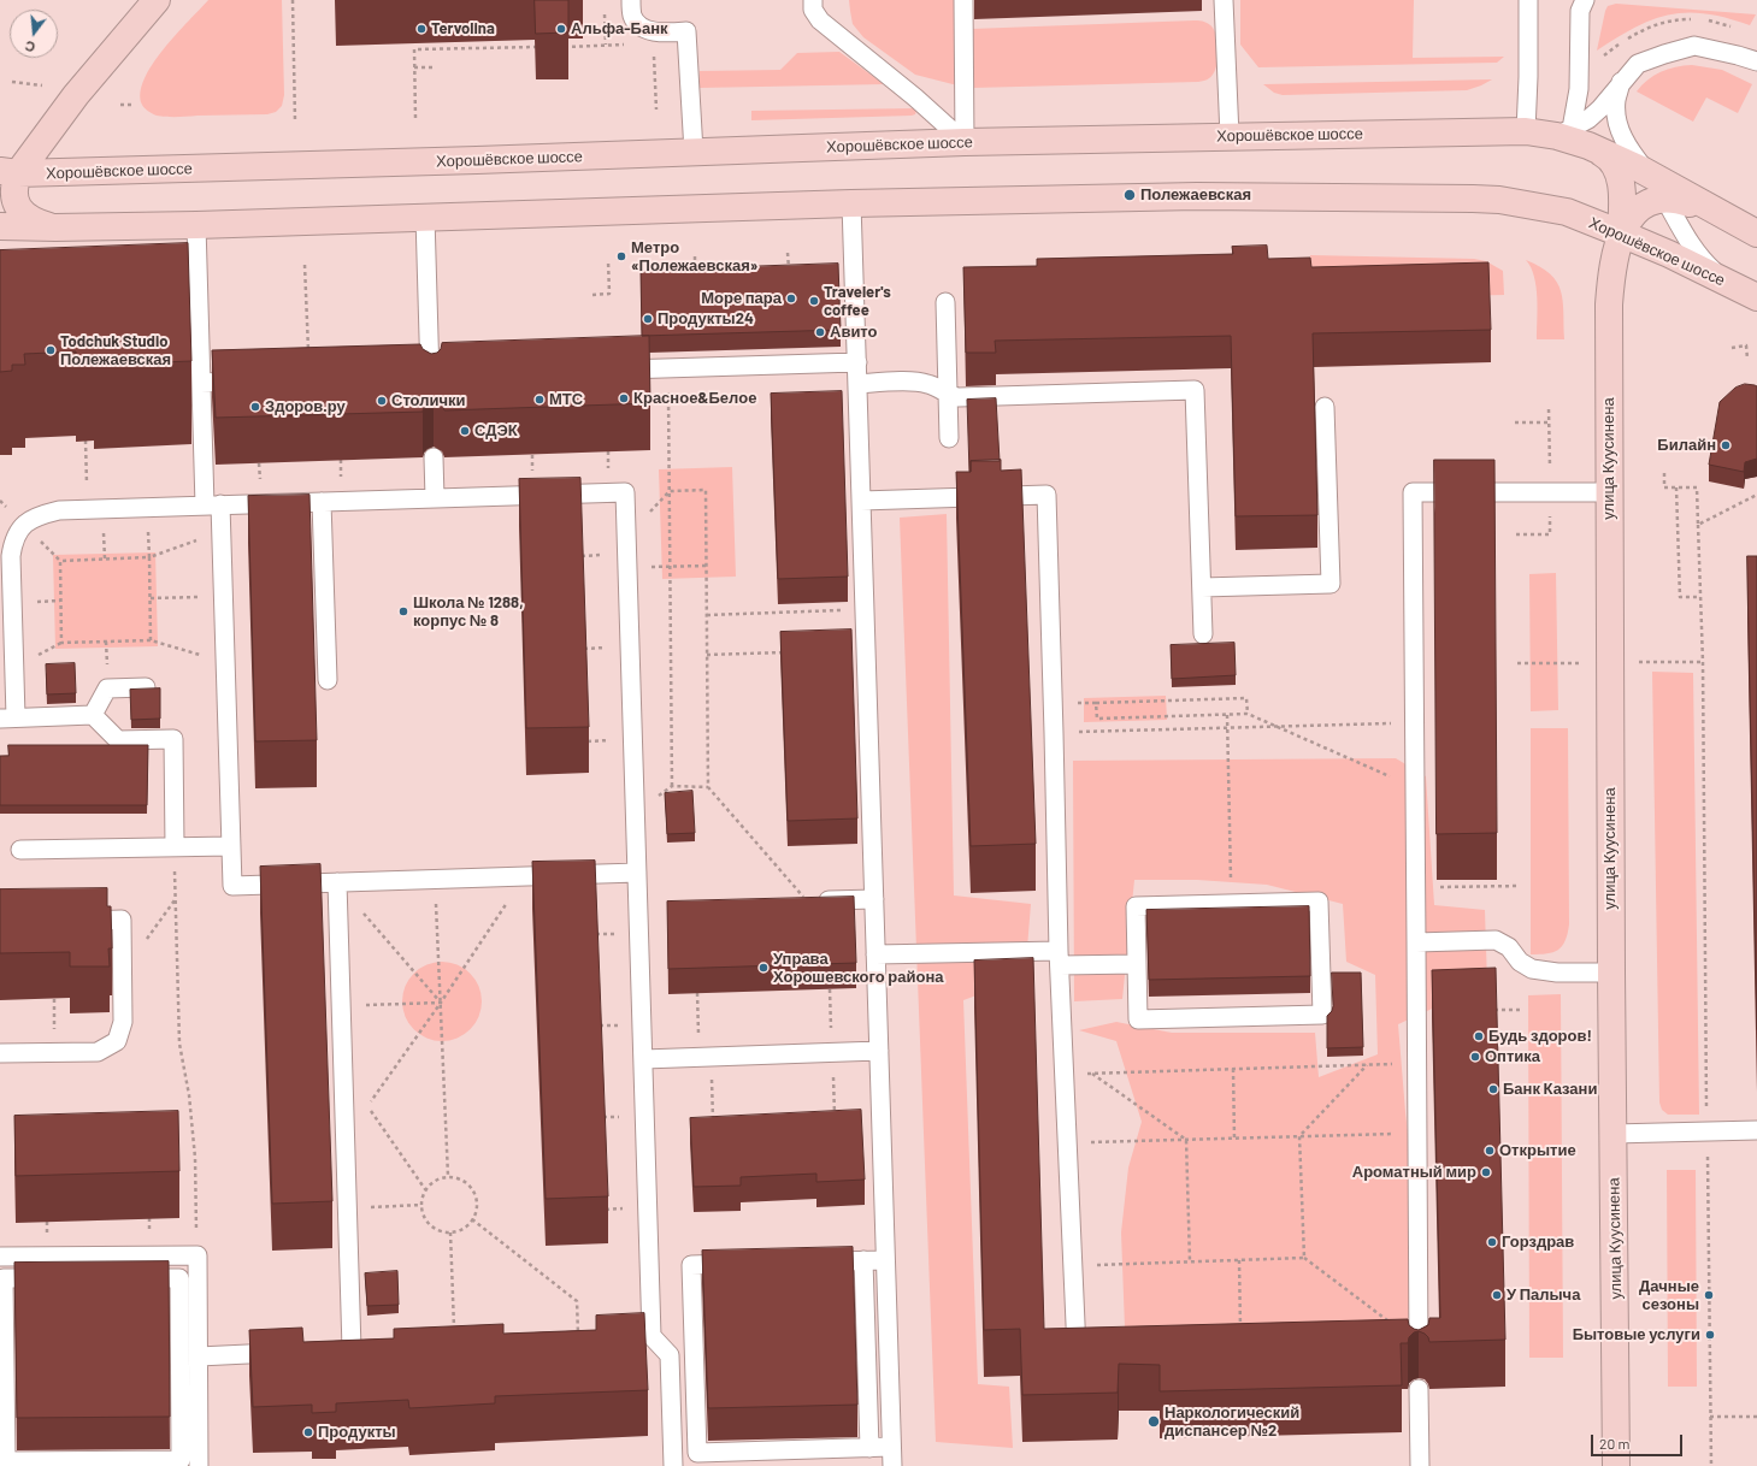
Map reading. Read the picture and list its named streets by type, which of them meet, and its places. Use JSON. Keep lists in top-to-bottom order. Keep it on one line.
{"streets":{"main road":["Хорошёвское шоссе","улица Куусинена"]},"crossings":[["Хорошёвское шоссе","улица Куусинена"]],"places":["Tervolina","Альфа-Банк","Полежаевская","Метро «Полежаевская»","Море пара","Traveler's coffee","Продукты24","Авито","Todchuk Studio Полежаевская","Красное&Белое","МТС","Столички","Здоров.ру","СДЭК","Билайн","Школа № 1288, корпус № 8","Управа Хорошевского района","Будь здоров!","Оптика","Банк Казани","Открытие","Ароматный мир","Горздрав","У Палыча","Дачные сезоны","Бытовые услуги","Наркологический диспансер №2","Продукты"],"scale_bar":"20 m","north":"bottom"}
